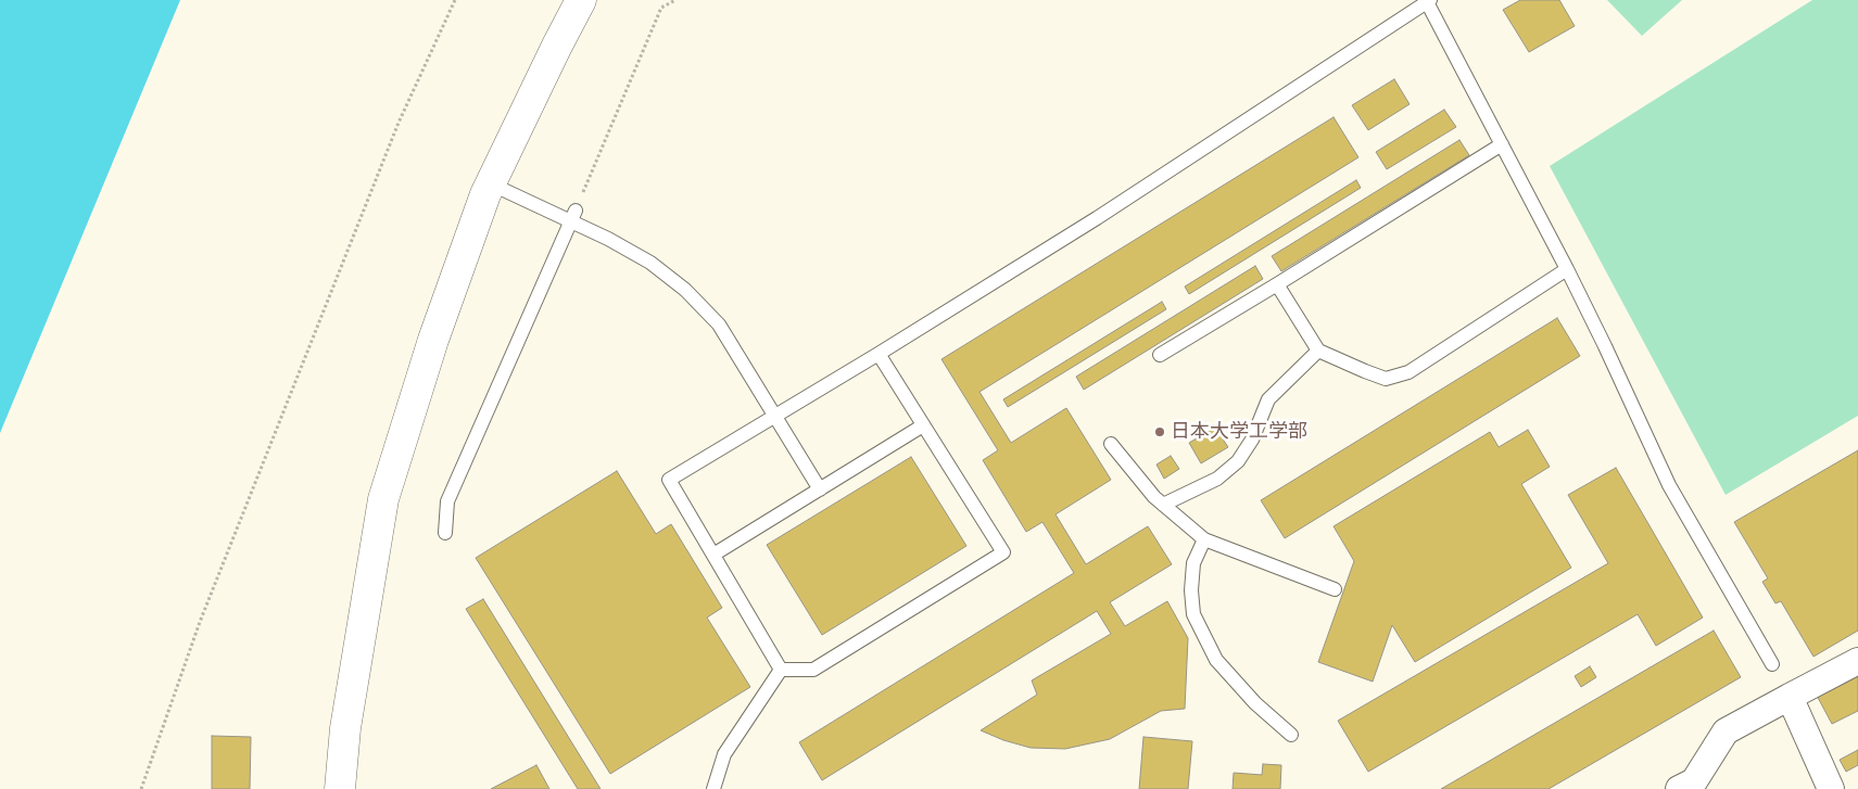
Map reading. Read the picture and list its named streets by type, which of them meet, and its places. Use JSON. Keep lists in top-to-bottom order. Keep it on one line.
{"places":["日本大学工学部"]}
